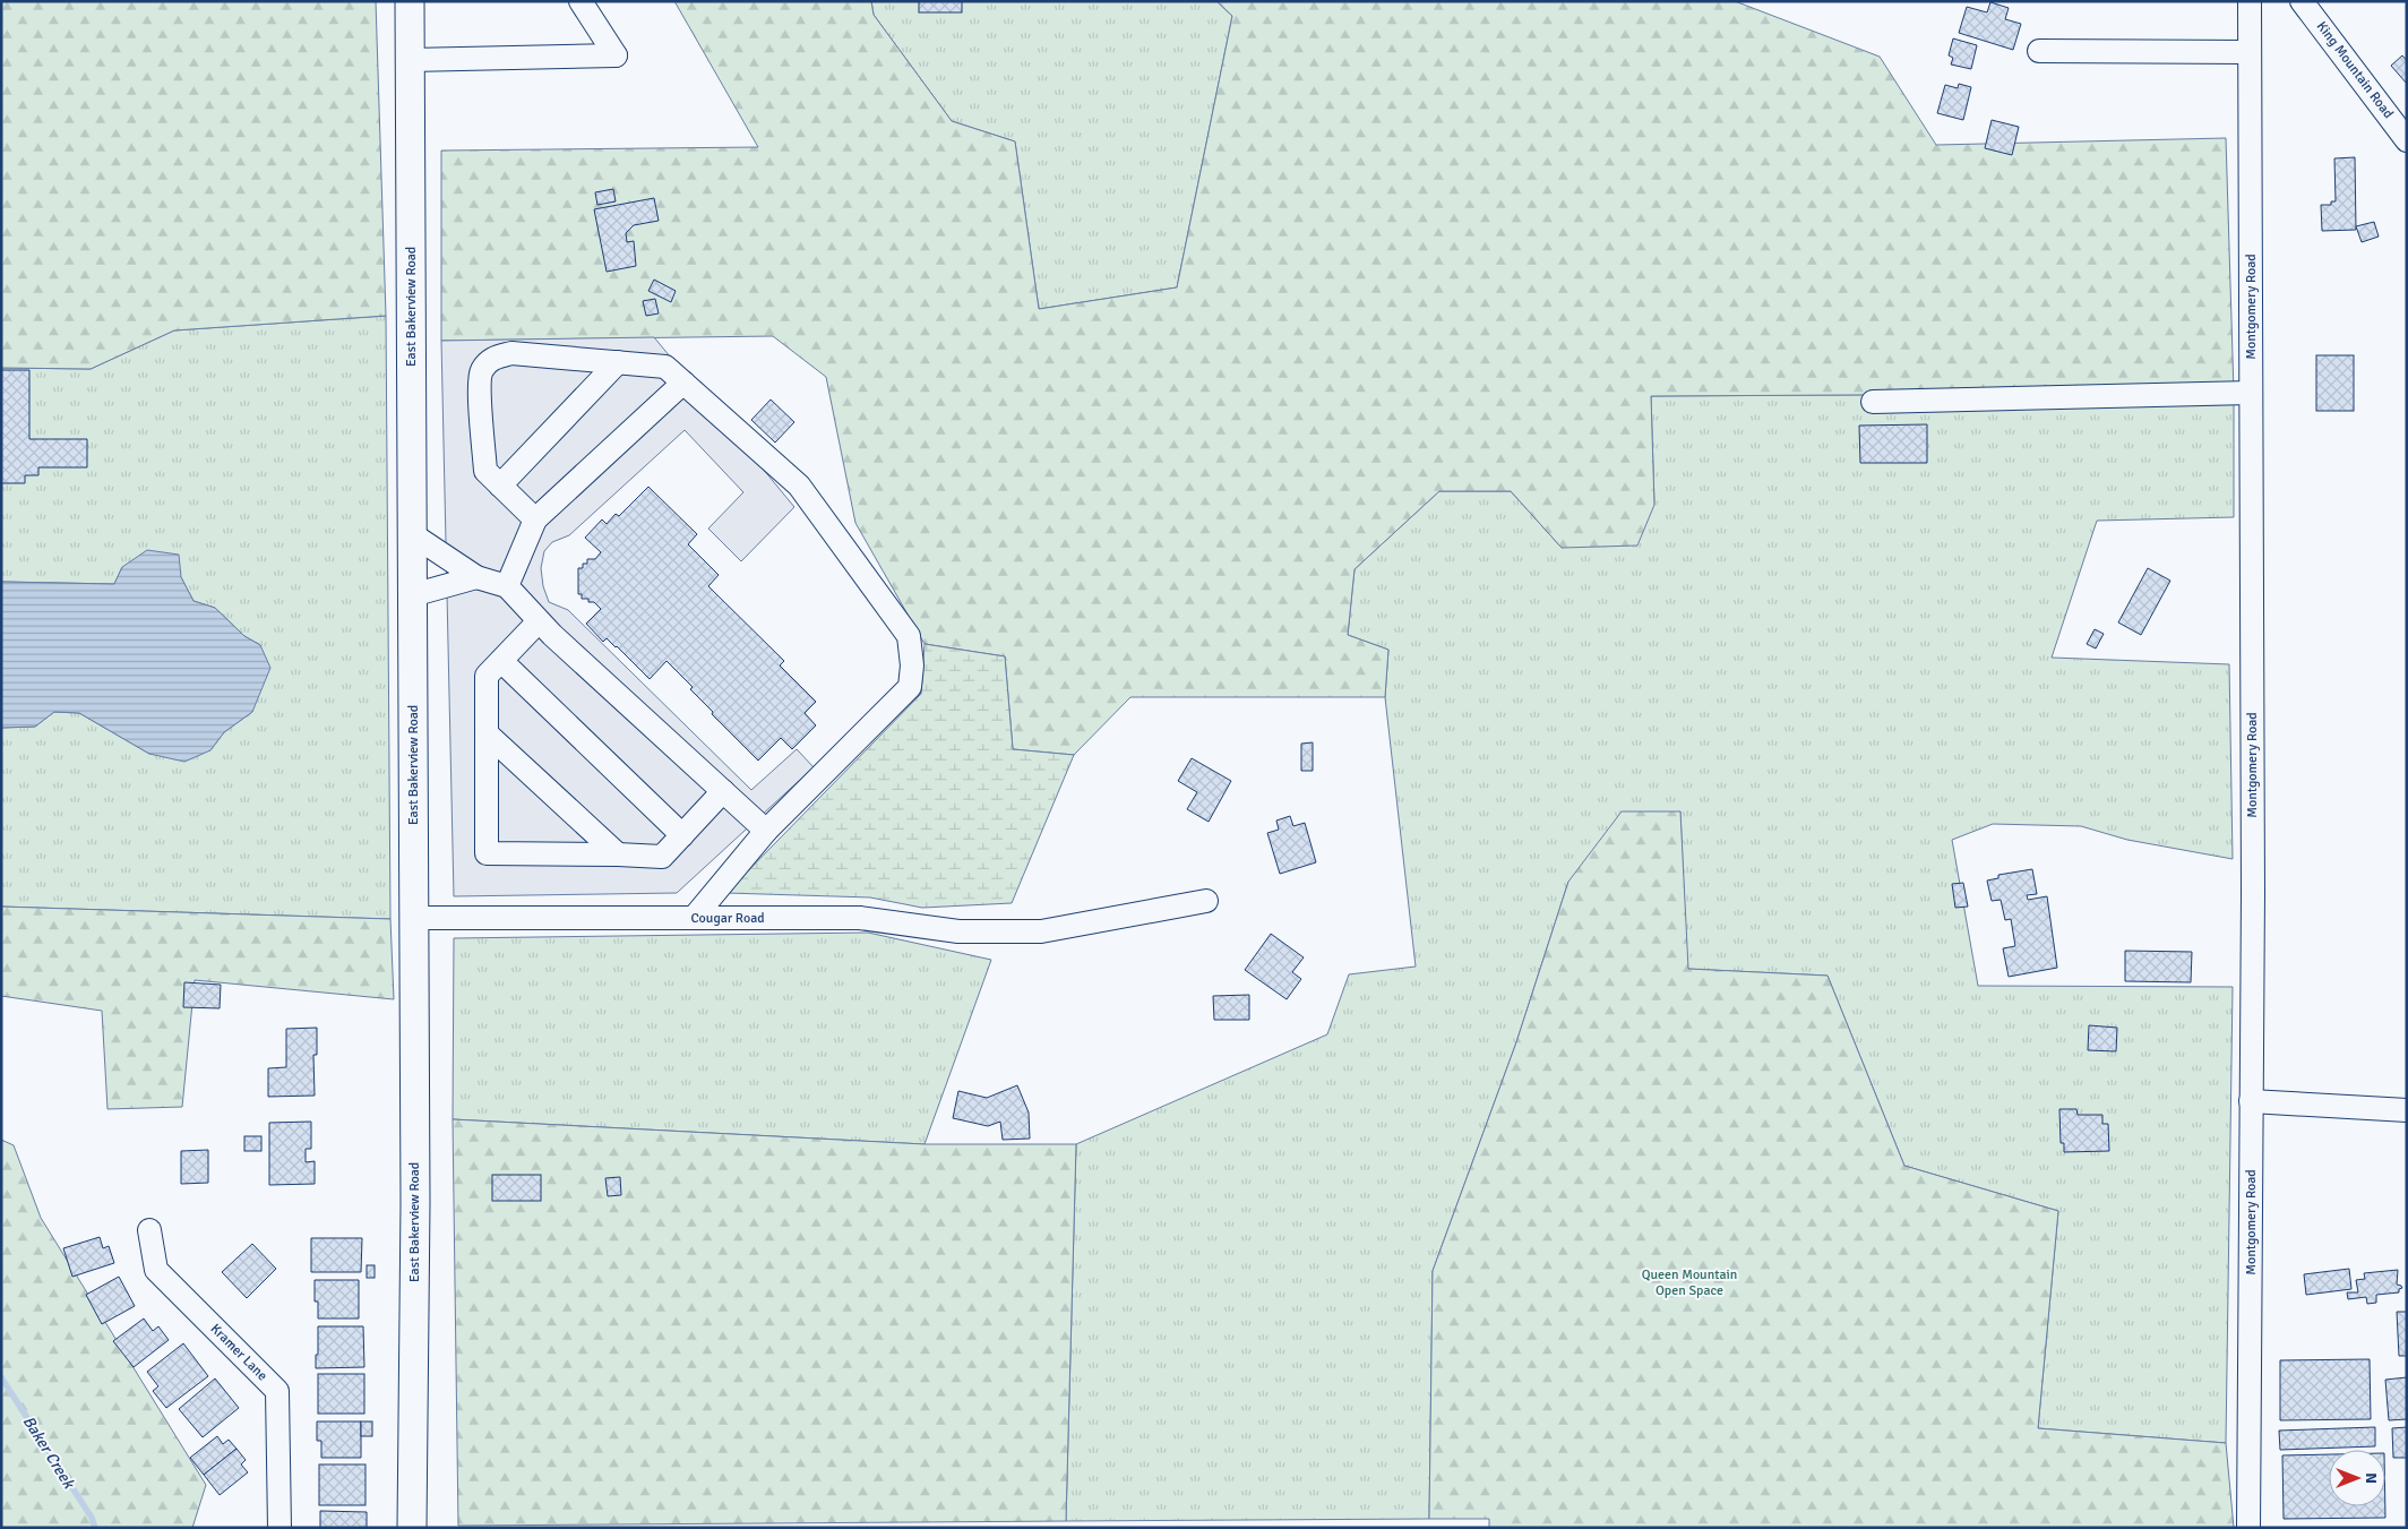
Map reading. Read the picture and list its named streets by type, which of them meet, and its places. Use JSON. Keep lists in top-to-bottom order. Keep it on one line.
{"streets":{"main road":["East Bakerview Road"],"street":["King Mountain Road","Montgomery Road","Cougar Road","Kramer Lane"]},"crossings":[["East Bakerview Road","Cougar Road"]],"water":["Baker Creek"],"parks":["Queen Mountain Open Space"],"north":"right"}
